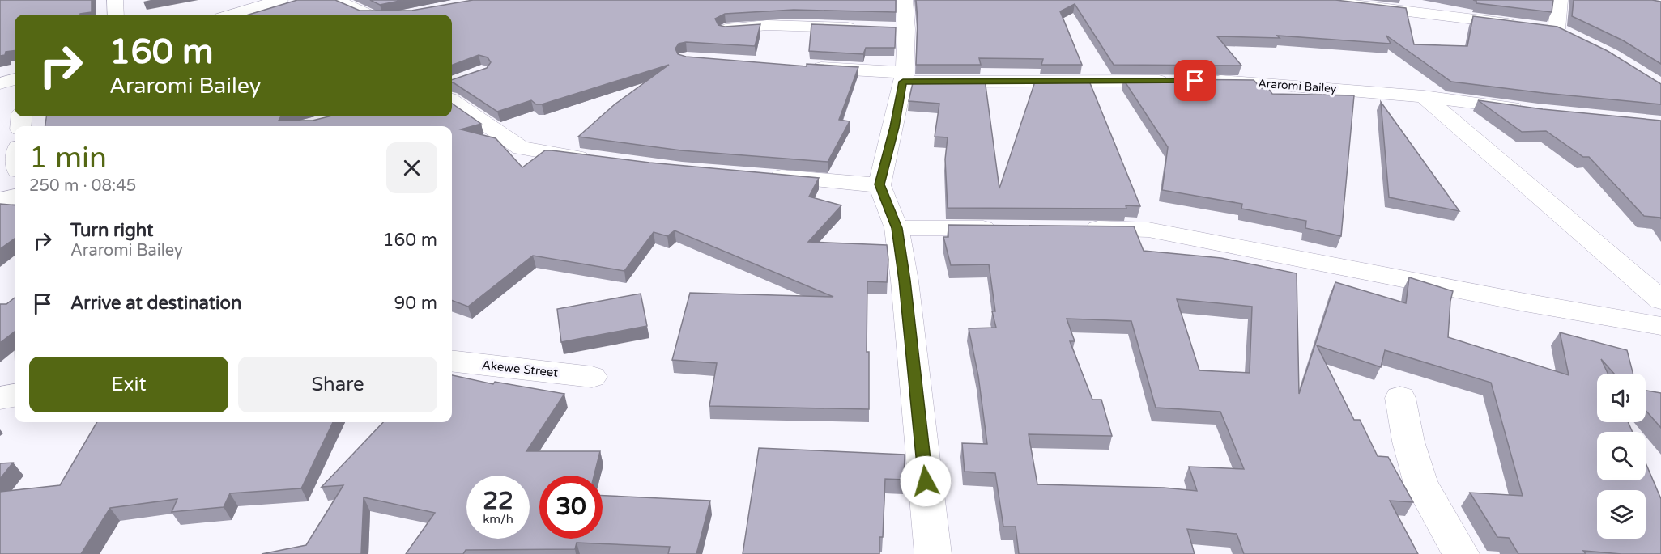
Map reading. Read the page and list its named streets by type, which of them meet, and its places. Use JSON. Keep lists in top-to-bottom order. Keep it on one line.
{"streets":{"street":["Araromi Bailey","Akewe Street"]},"page":{"turn":["160 m","Araromi Bailey"],"heading":["1 min","250 m · 08:45"],"list":[{"name":"Turn right","note":"Araromi Bailey","value":"160 m"},{"name":"Arrive at destination","value":"90 m"}],"buttons":["Exit","Share"],"speed":"22 km/h","limit":"30"}}
